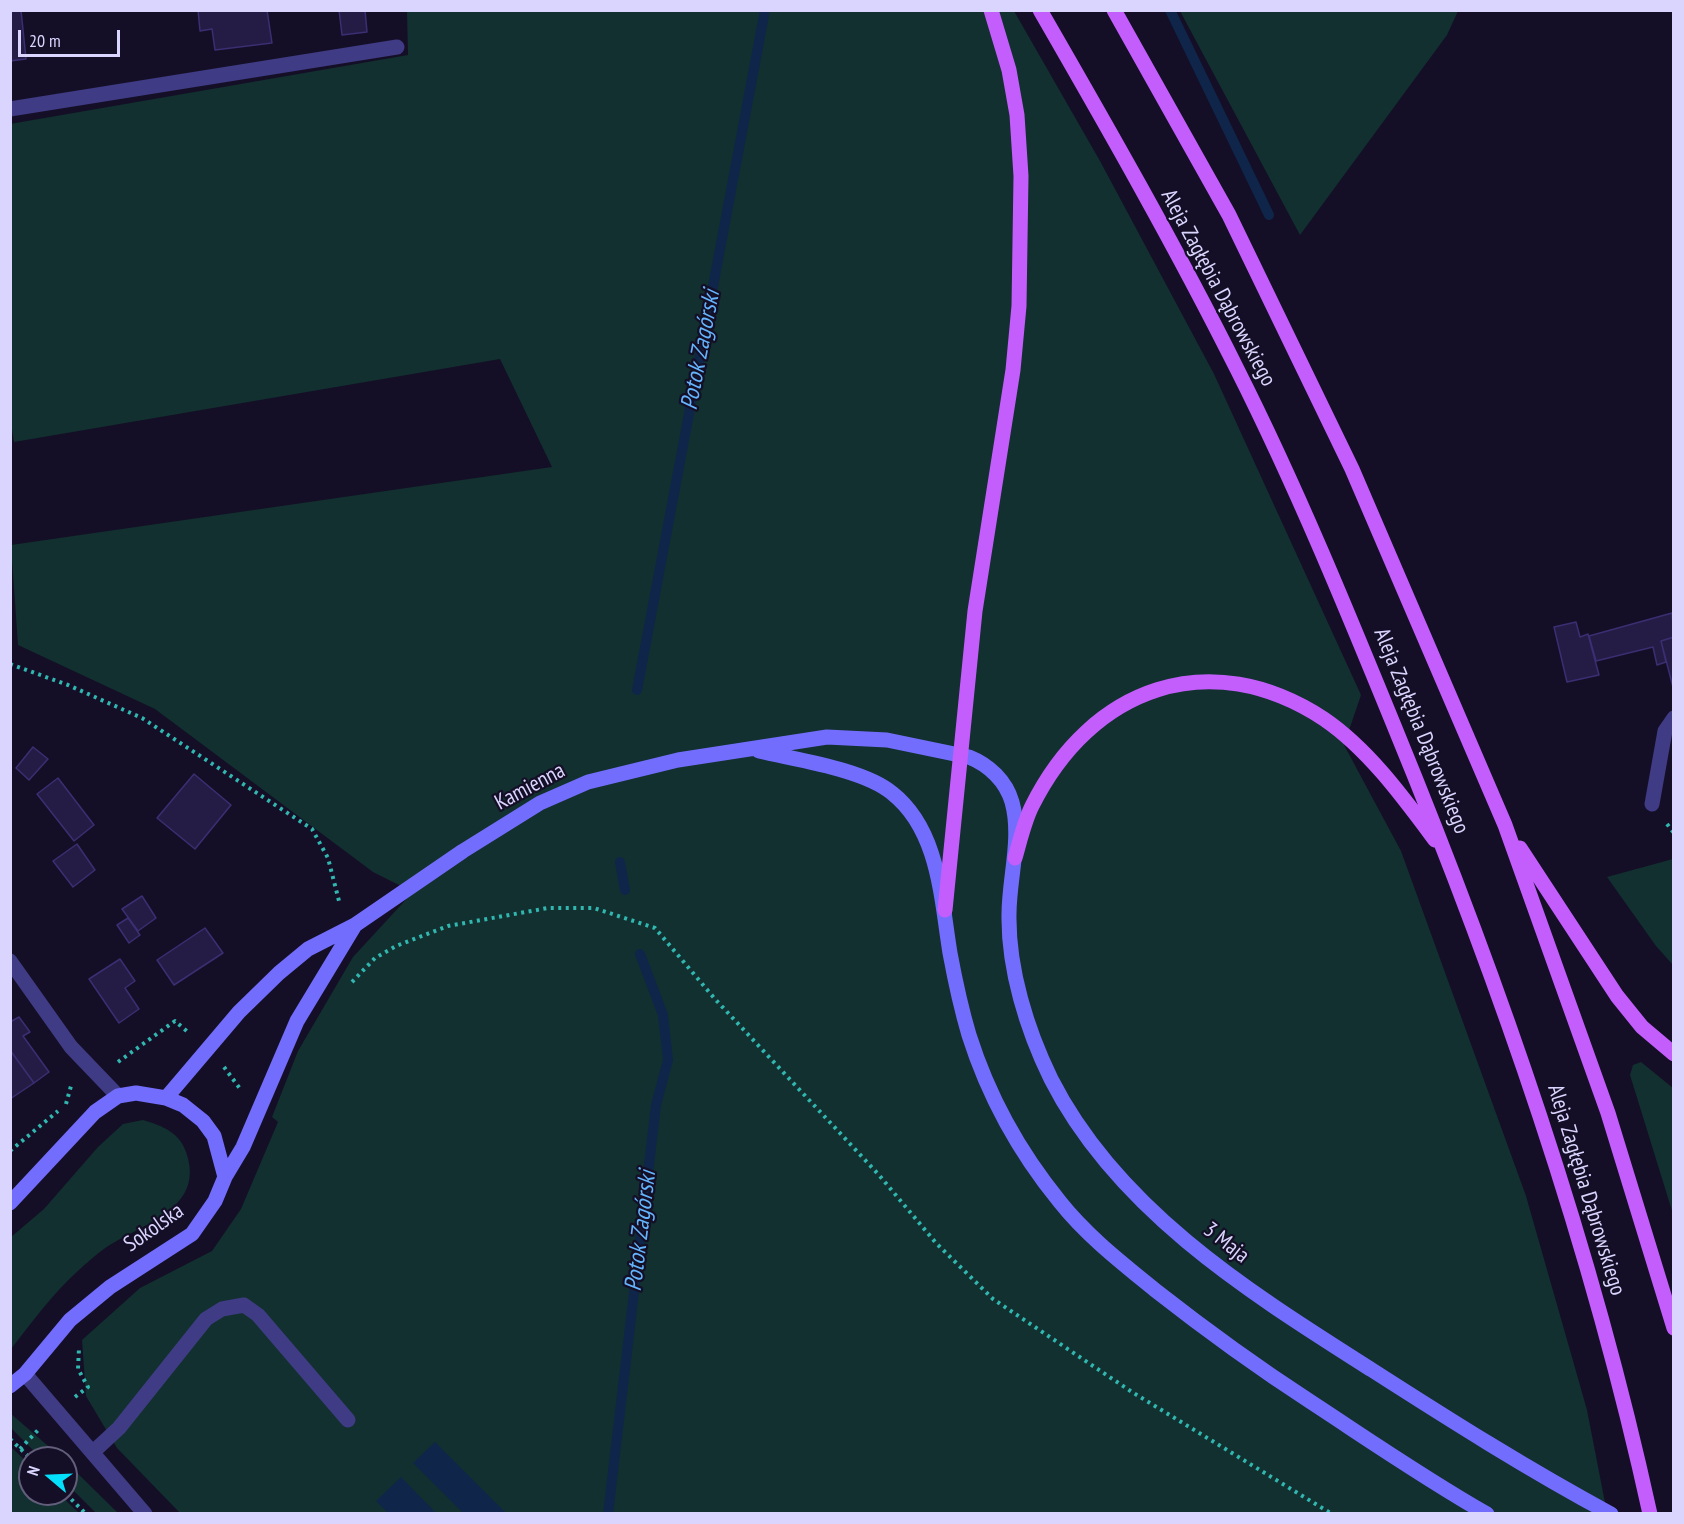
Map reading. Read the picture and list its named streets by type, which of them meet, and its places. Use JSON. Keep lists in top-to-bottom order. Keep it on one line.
{"streets":{"main road":["Aleja Zagłębia Dąbrowskiego"],"street":["Kamienna","Sokolska","3 Maja"]},"crossings":[["Kamienna","Sokolska"],["Kamienna","3 Maja"]],"water":["Potok Zagórski"],"scale_bar":"20 m","north":"left"}
